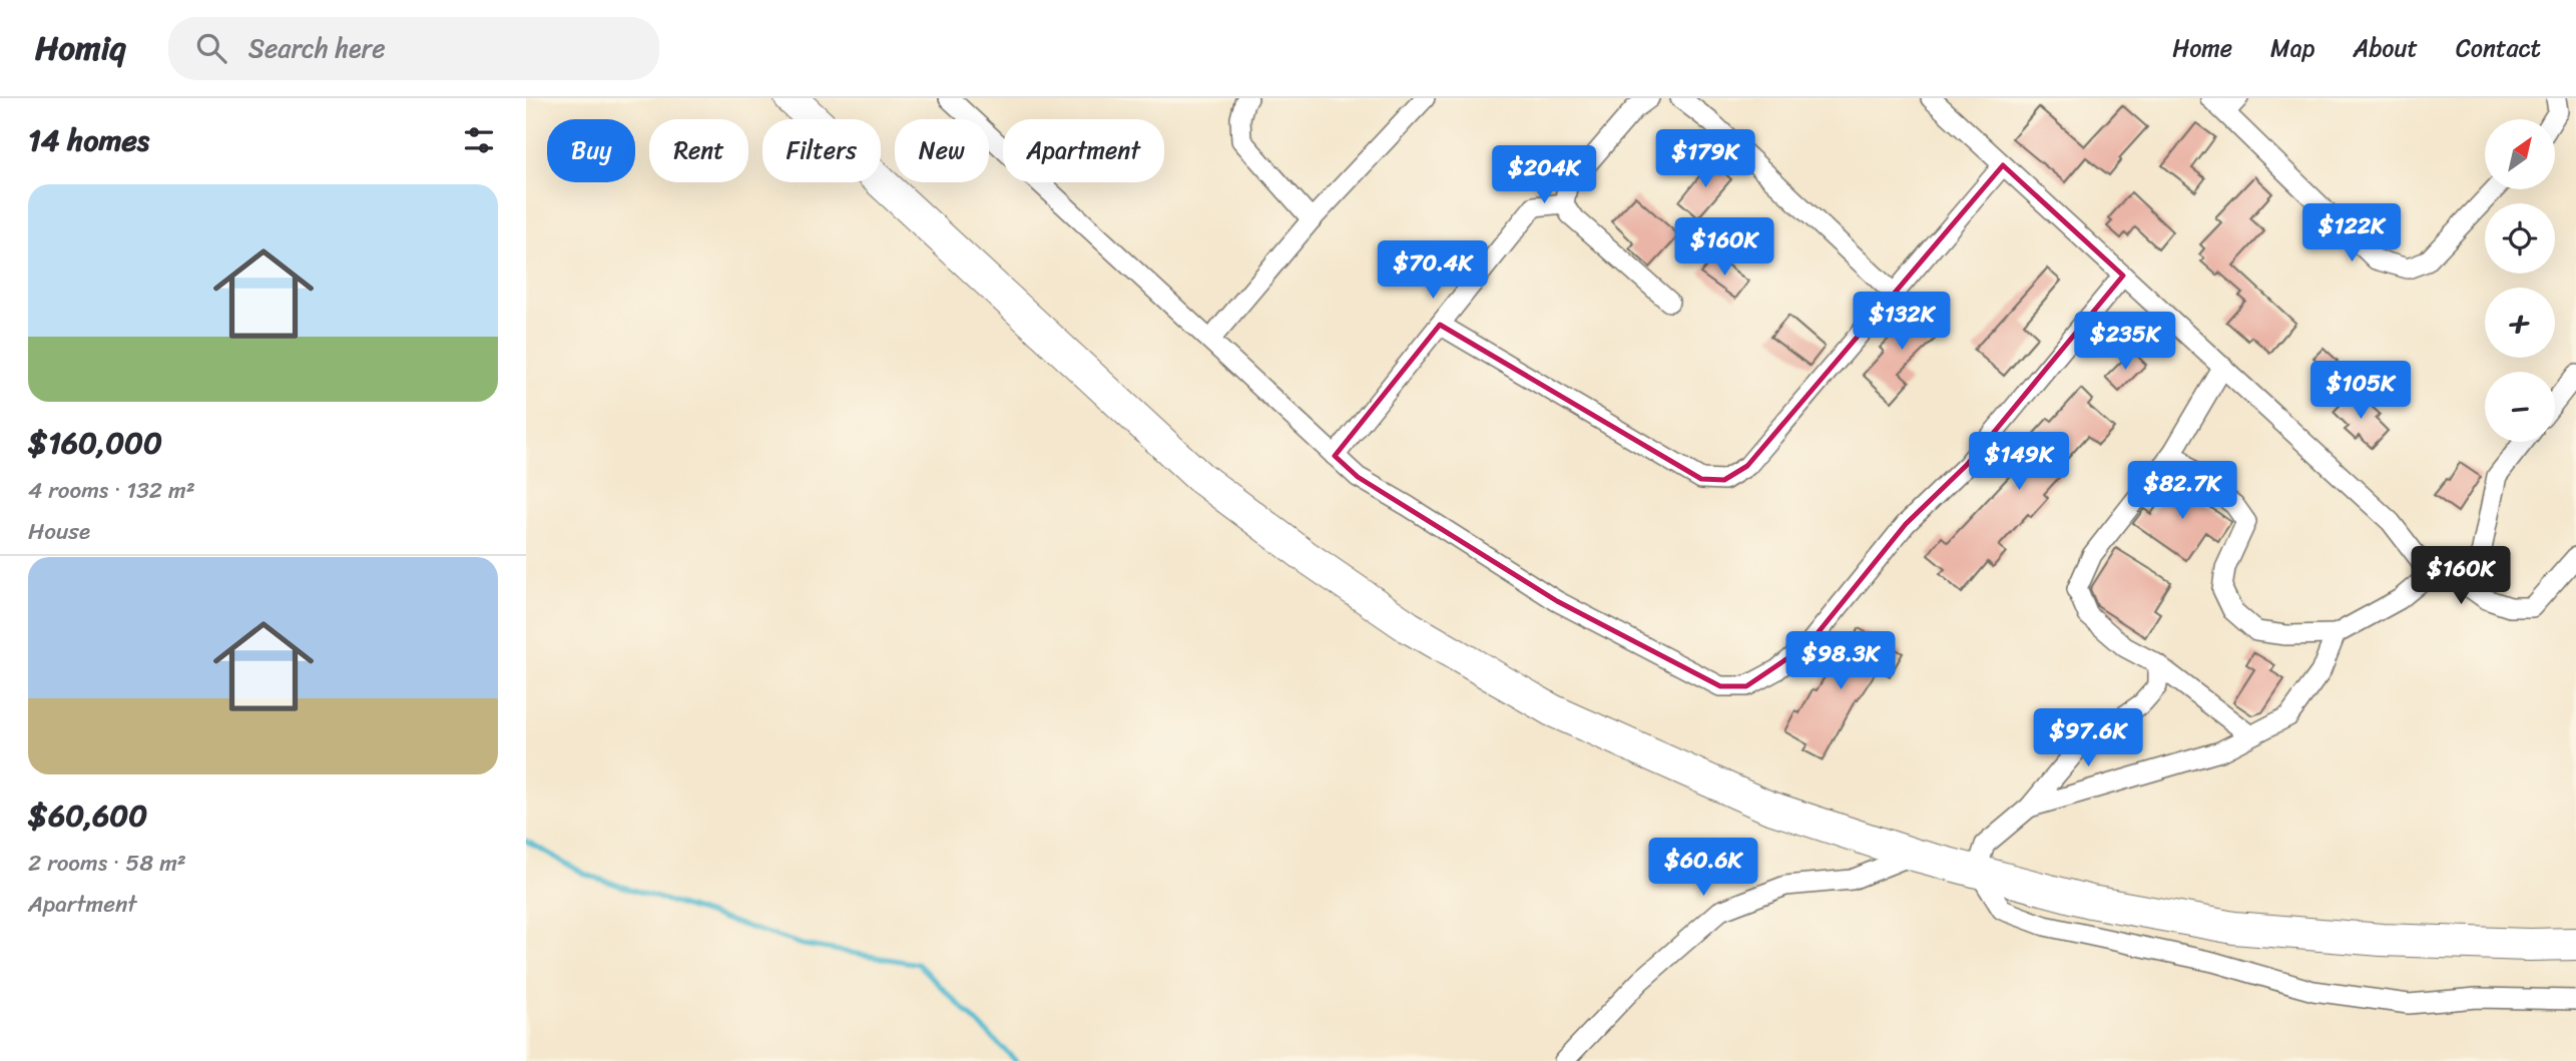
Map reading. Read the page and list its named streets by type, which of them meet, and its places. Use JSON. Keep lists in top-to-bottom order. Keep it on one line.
{"north":"top right","page":{"header":"Homiq","search":"Search here","nav":["Home","Map","About","Contact"],"heading":"14 homes","map_buttons":["+","−"],"chip":["Buy","Rent","Filters","New","Apartment"],"price":["$179K","$204K","$122K","$160K","$70.4K","$132K","$235K","$105K","$149K","$82.7K","$160K","$98.3K","$97.6K","$60.6K"],"list":[{"name":"$160,000","note":"4 rooms · 132 m² · House"},{"name":"$60,600","note":"2 rooms · 58 m² · Apartment"}]}}
